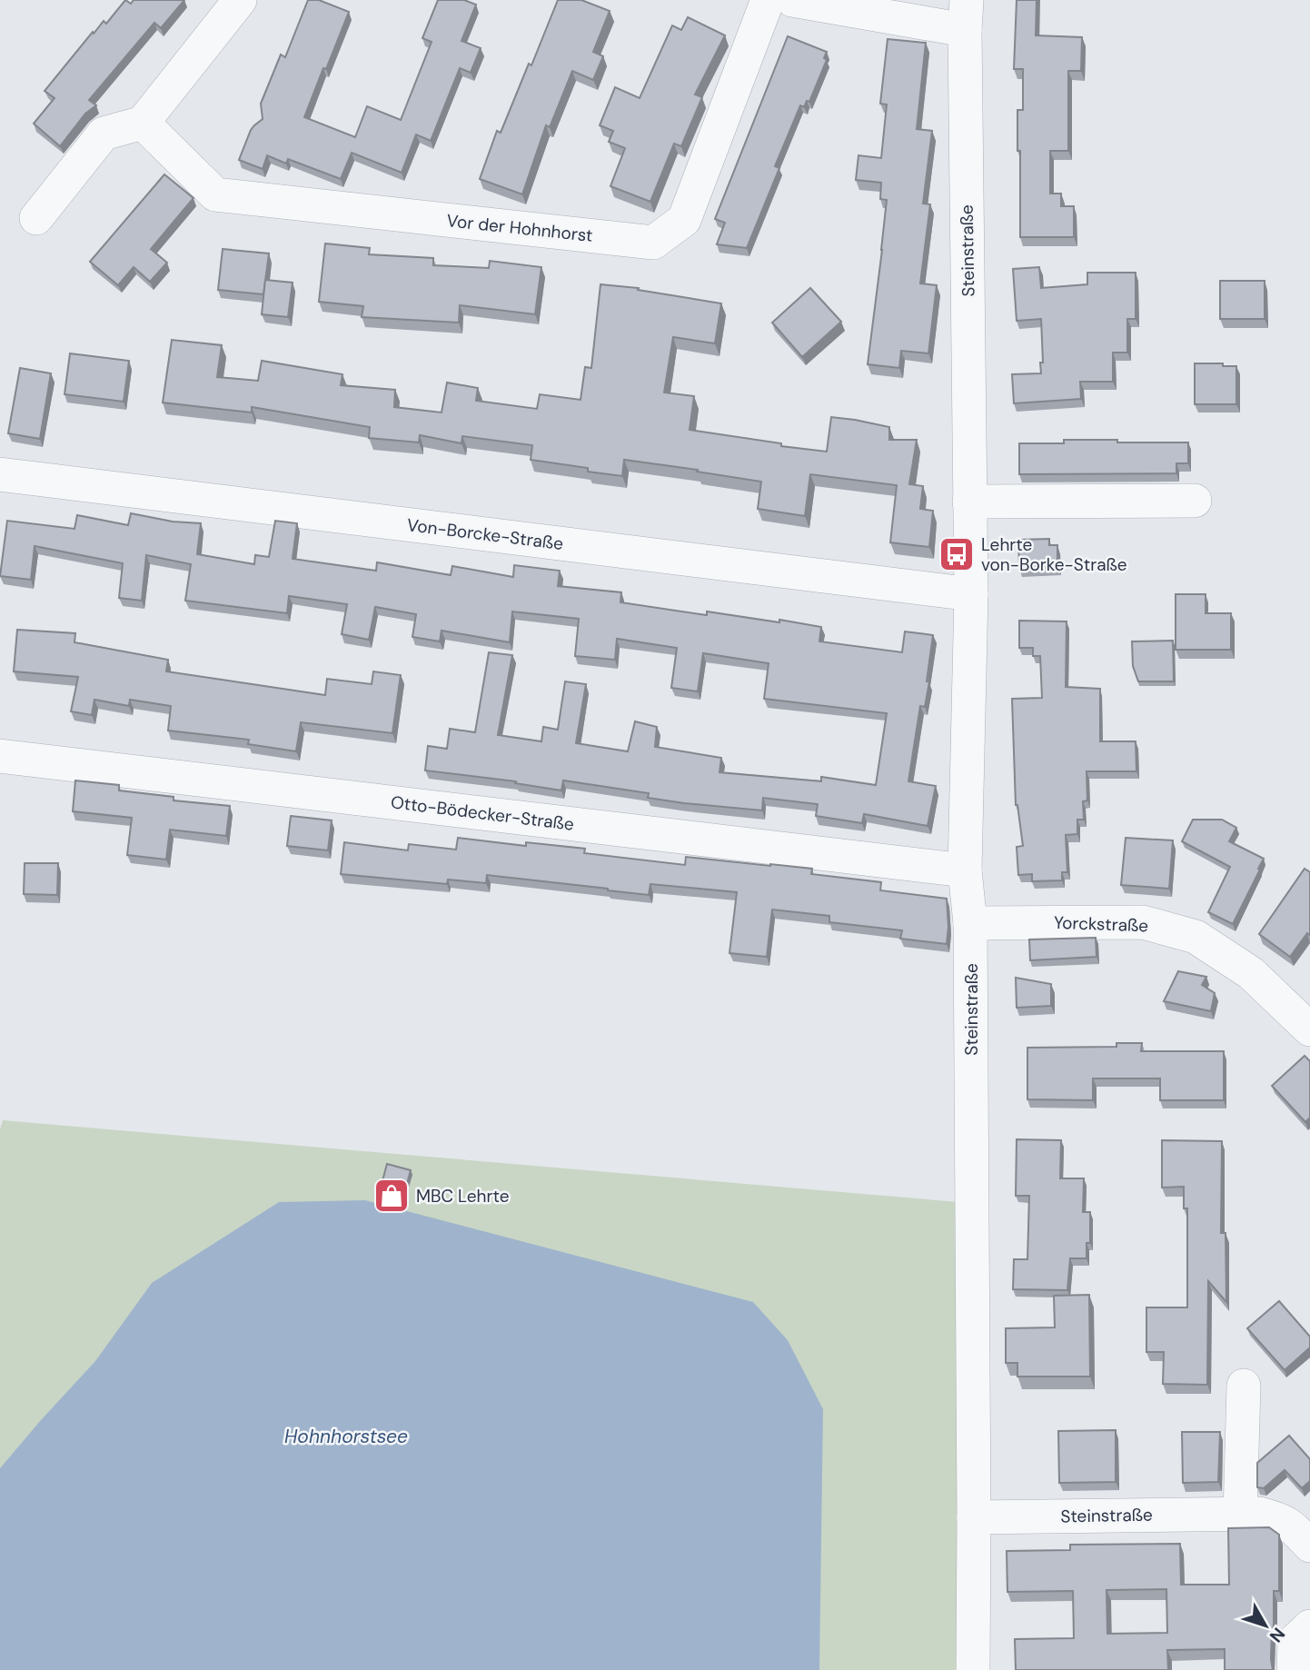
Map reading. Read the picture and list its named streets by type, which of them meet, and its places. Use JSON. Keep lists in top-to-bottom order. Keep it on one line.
{"streets":{"street":["Vor der Hohnhorst","Steinstraße","Von-Borcke-Straße","Otto-Bödecker-Straße","Yorckstraße"]},"crossings":[["Steinstraße","Von-Borcke-Straße"],["Steinstraße","Otto-Bödecker-Straße"],["Steinstraße","Yorckstraße"]],"water":["Hohnhorstsee"],"places":{"bus stop":["Lehrte von-Borke-Straße"],"shop":["MBC Lehrte"]},"north":"bottom right"}
